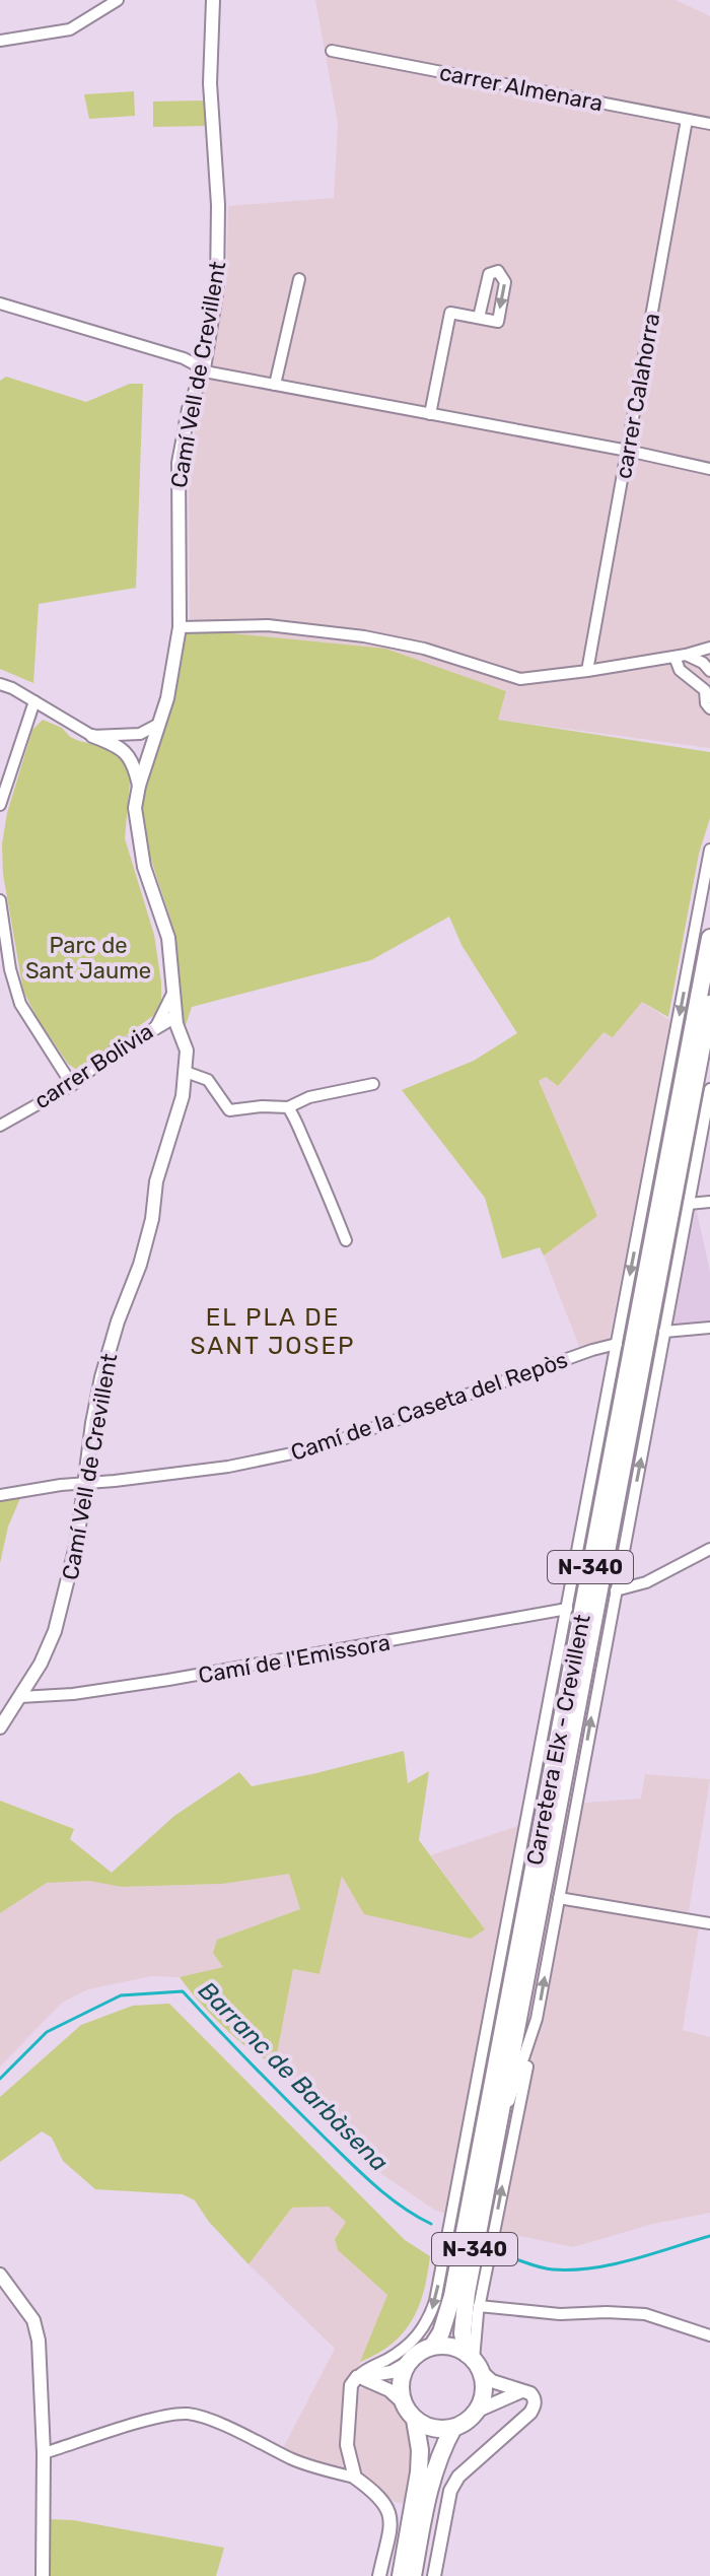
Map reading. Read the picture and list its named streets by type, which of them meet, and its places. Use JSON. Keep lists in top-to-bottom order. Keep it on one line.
{"streets":{"highway":["N-340","Carretera Elx - Crevillent"],"street":["carrer Almenara","Camí Vell de Crevillent","carrer Calahorra","carrer Bolivia","Camí de la Caseta del Repòs","Camí de l'Emissora"]},"crossings":[["carrer Almenara","carrer Calahorra"],["Camí Vell de Crevillent","carrer Bolivia"],["Camí Vell de Crevillent","Camí de la Caseta del Repòs"],["Camí Vell de Crevillent","Camí de l'Emissora"],["N-340","Carretera Elx - Crevillent"]],"districts":["EL PLA DE SANT JOSEP"],"water":["Barranc de Barbàsena"],"parks":["Parc de Sant Jaume"]}
